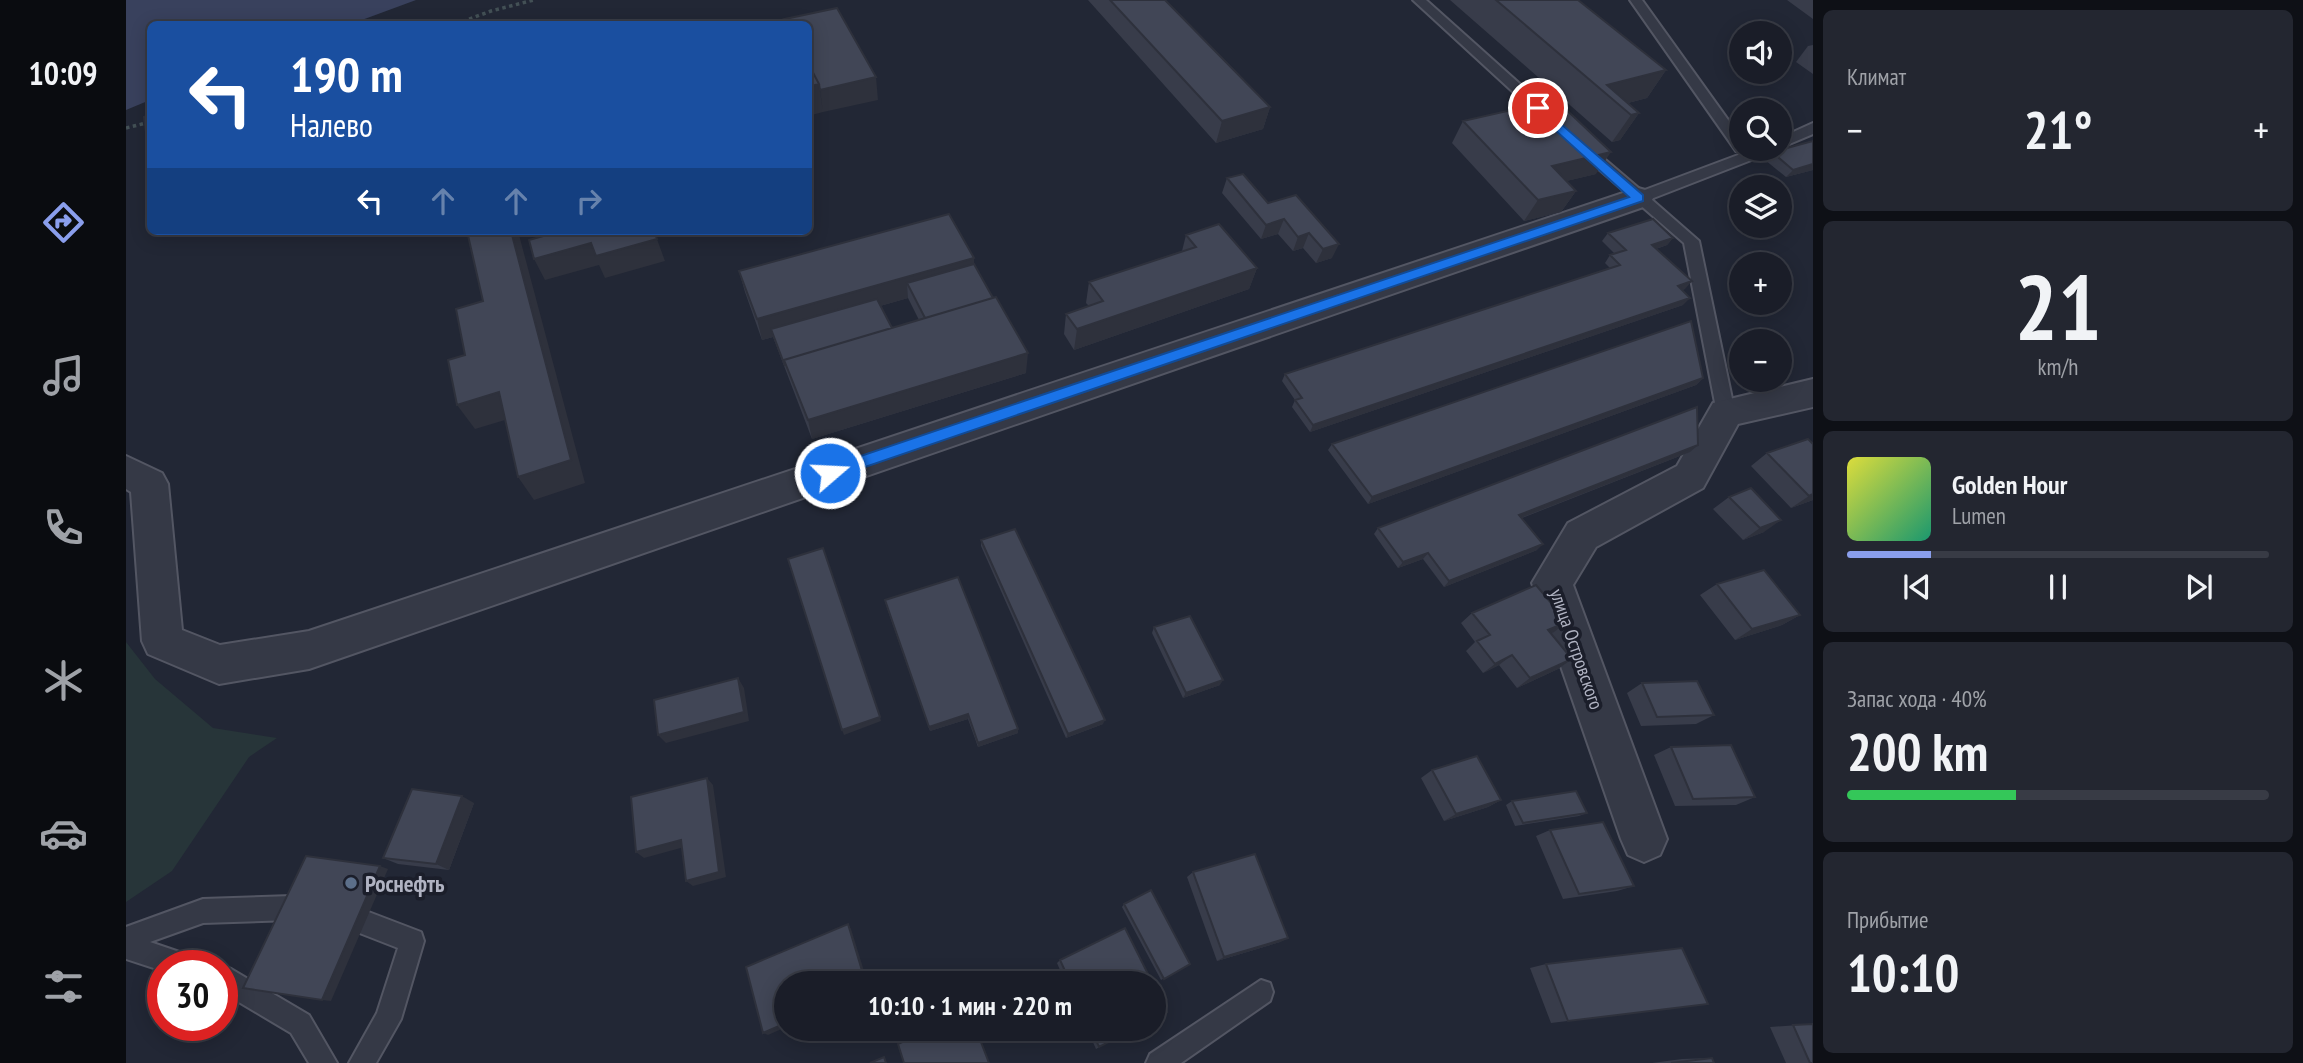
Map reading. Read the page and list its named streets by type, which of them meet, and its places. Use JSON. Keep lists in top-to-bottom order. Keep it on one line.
{"streets":{"street":["улица Островского"]},"places":["Роснефть"],"page":{"tabs":"10:09","tile":["Климат",["21","km/h"],["Запас хода · 40%","200 km"],["Прибытие","10:10"]],"map_buttons":["+","−"],"turn":["190 m","Налево"],"heat":["−","21°","+"],"song":["Golden Hour","Lumen"],"limit":"30","trip":"10:10 · 1 мин · 220 m"}}
